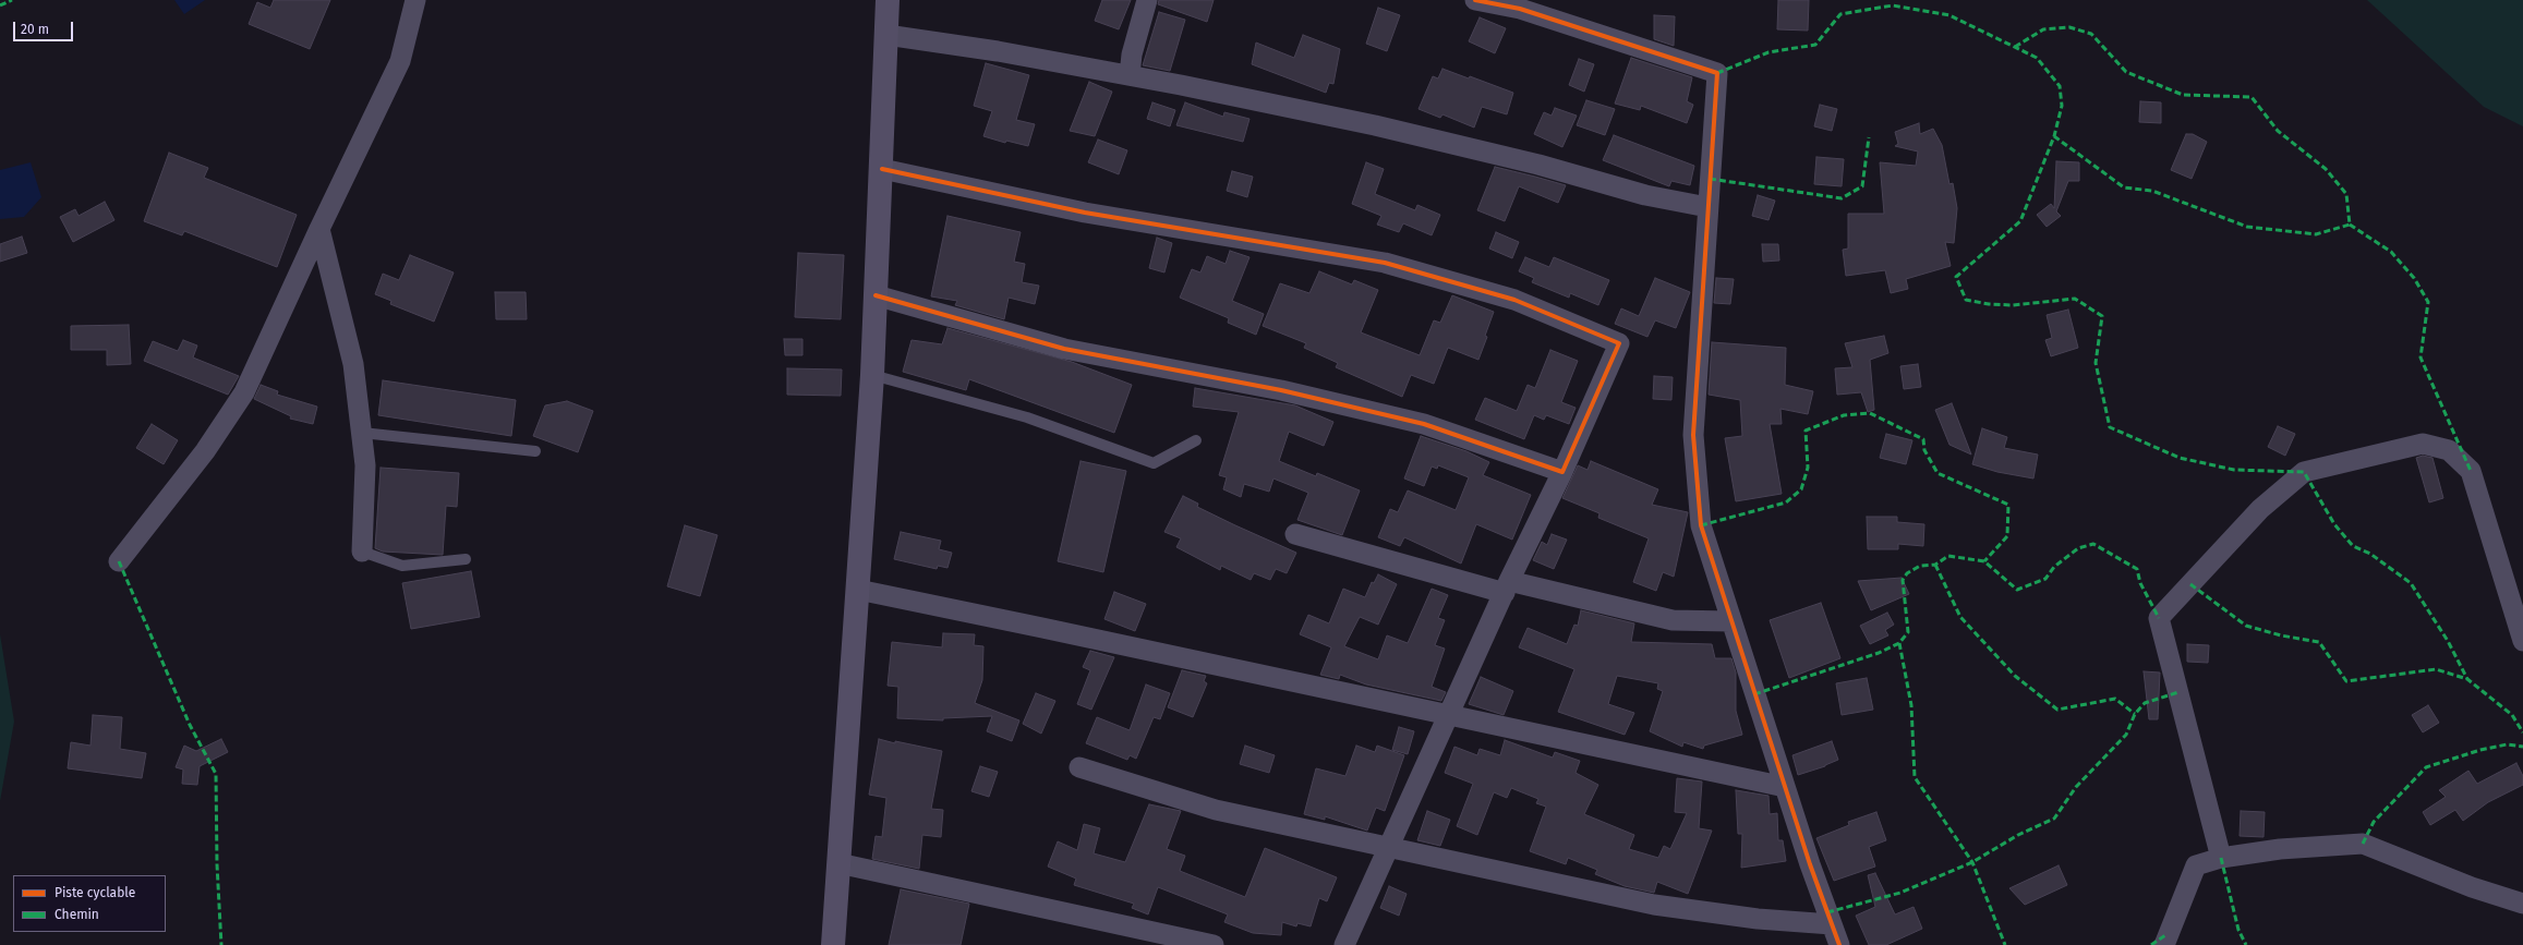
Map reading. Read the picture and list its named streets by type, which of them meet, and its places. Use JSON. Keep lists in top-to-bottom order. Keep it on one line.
{"legend":["Piste cyclable","Chemin"],"scale_bar":"20 m"}
